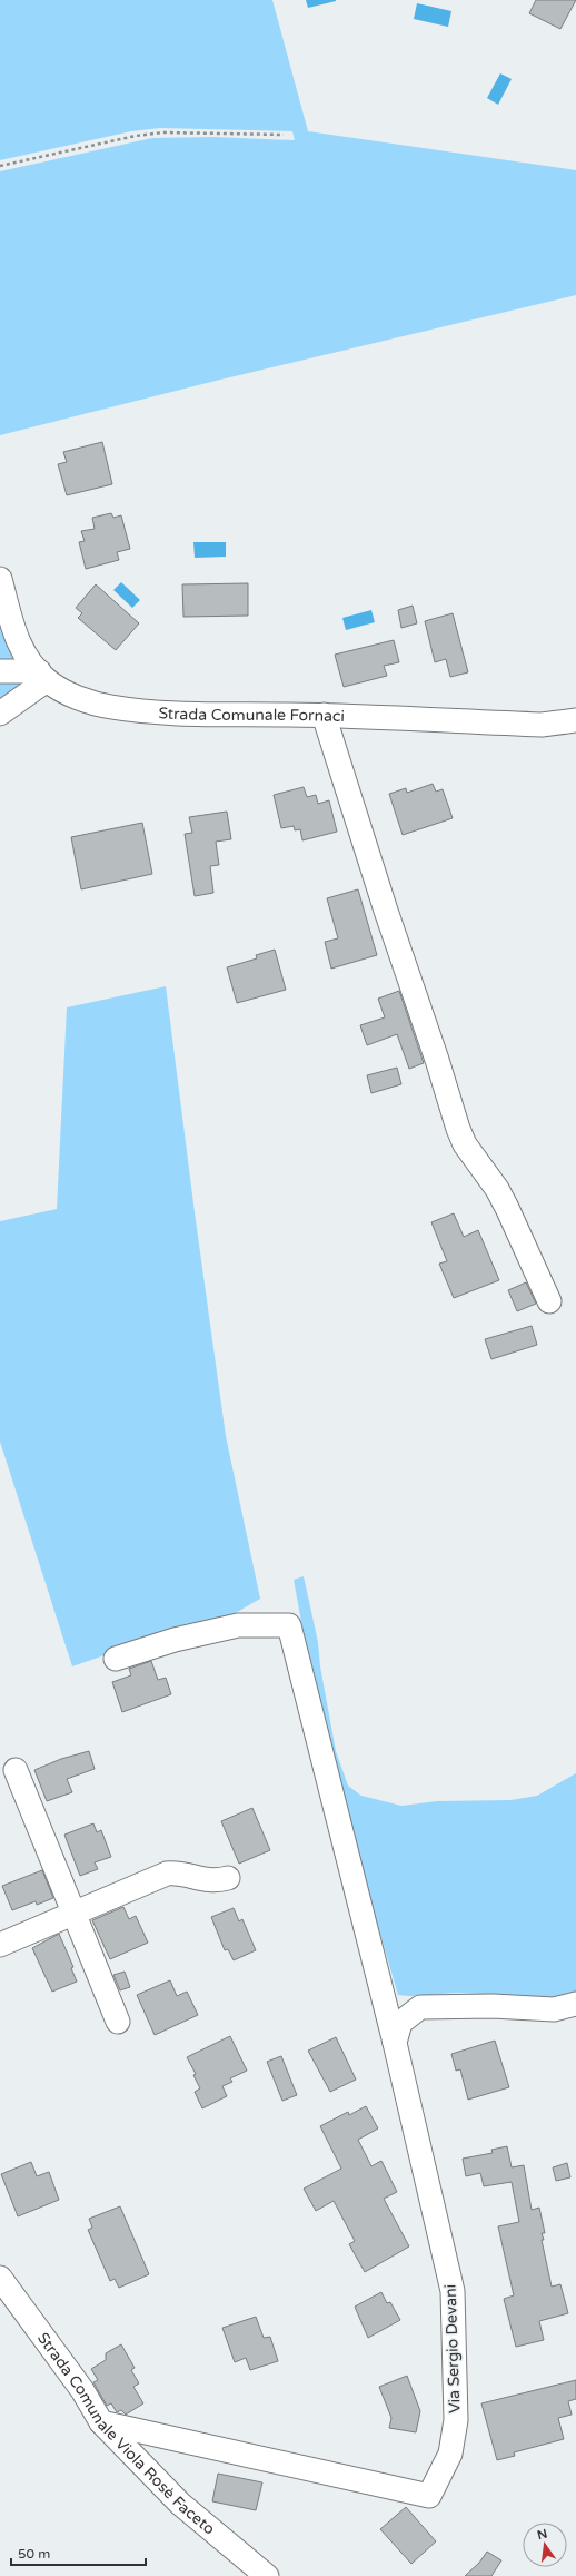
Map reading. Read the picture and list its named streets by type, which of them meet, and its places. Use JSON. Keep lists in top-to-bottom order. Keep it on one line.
{"streets":{"street":["Strada Comunale Fornaci","Via Sergio Devani","Strada Comunale Viola Rosè Faceto"]},"crossings":[["Via Sergio Devani","Strada Comunale Viola Rosè Faceto"]],"scale_bar":"50 m","north":"top"}
